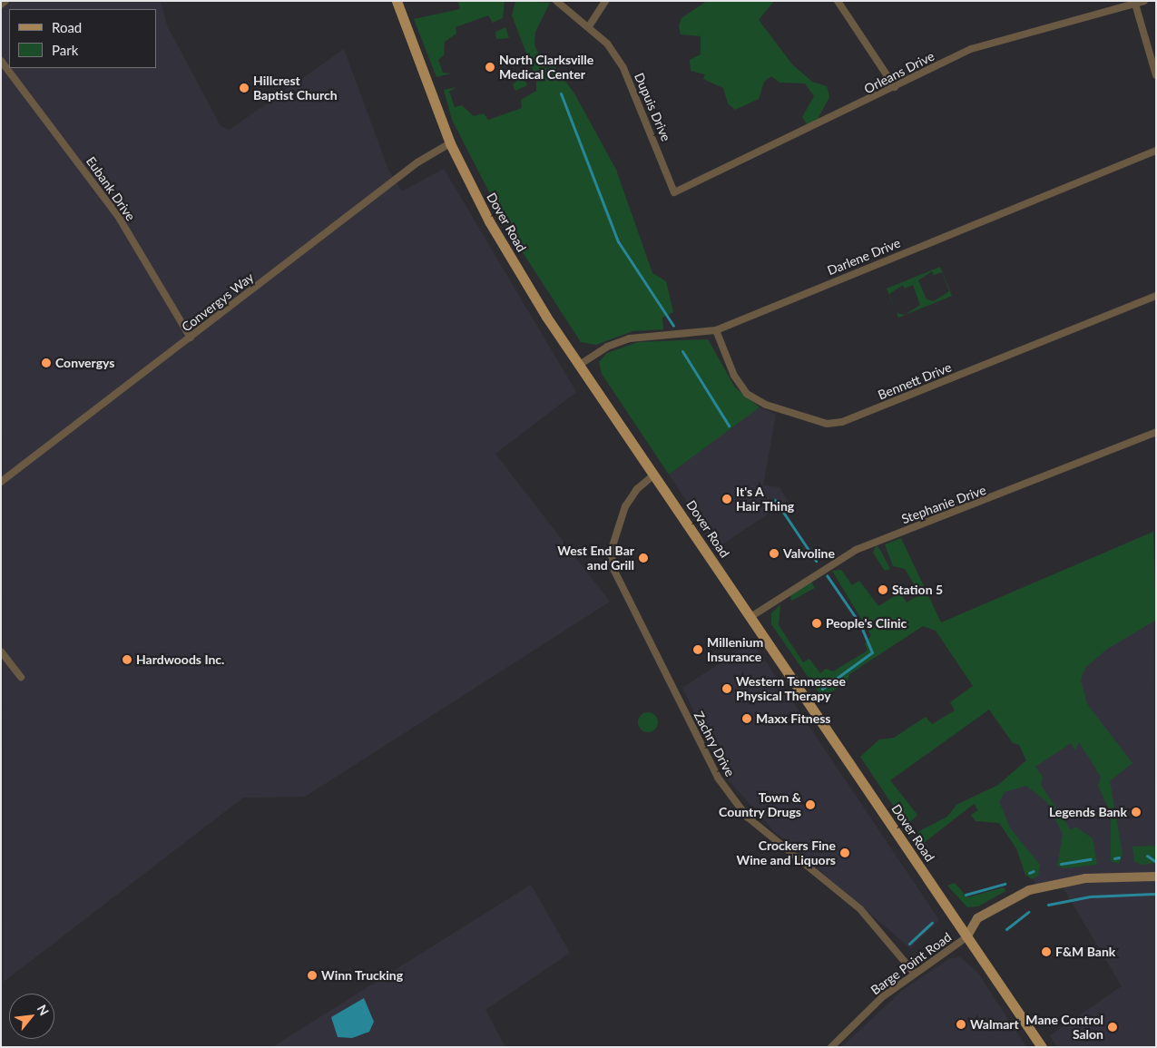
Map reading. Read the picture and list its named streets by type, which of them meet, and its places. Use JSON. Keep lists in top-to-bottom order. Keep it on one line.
{"streets":{"main road":["Dover Road"],"street":["Orleans Drive","Dupuis Drive","Eubank Drive","Darlene Drive","Convergys Way","Bennett Drive","Stephanie Drive","Zachry Drive","Barge Point Road"]},"crossings":[["Orleans Drive","Dupuis Drive"],["Eubank Drive","Convergys Way"],["Dover Road","Darlene Drive"],["Dover Road","Convergys Way"],["Dover Road","Stephanie Drive"],["Dover Road","Zachry Drive"],["Dover Road","Barge Point Road"],["Darlene Drive","Bennett Drive"],["Zachry Drive","Barge Point Road"]],"places":["North Clarksville Medical Center","Hillcrest Baptist Church","Convergys","It's A Hair Thing","Valvoline","West End Bar and Grill","Station 5","People's Clinic","Millenium Insurance","Hardwoods Inc.","Western Tennessee Physical Therapy","Maxx Fitness","Town & Country Drugs","Legends Bank","Crockers Fine Wine and Liquors","F&M Bank","Winn Trucking","Walmart","Mane Control Salon"],"legend":["Road","Park"],"north":"top right"}
